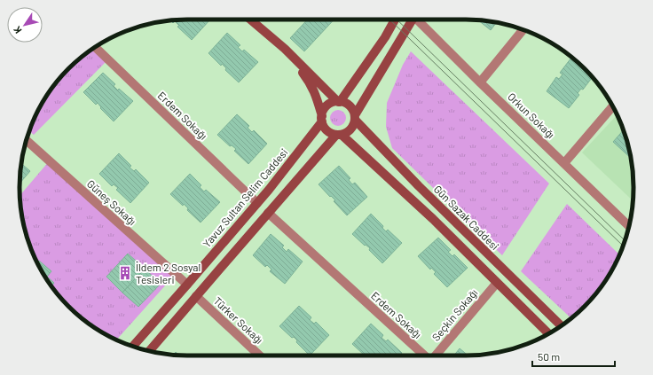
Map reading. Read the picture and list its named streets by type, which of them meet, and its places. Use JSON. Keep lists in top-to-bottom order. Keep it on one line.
{"streets":{"street":["Erdem Sokağı","Orkun Sokağı","Yavuz Sultan Selim Caddesi","Güneş Sokağı","Gün Sazak Caddesi","Seçkin Sokağı","Türker Sokağı"]},"crossings":[["Erdem Sokağı","Yavuz Sultan Selim Caddesi"],["Yavuz Sultan Selim Caddesi","Güneş Sokağı"],["Yavuz Sultan Selim Caddesi","Gün Sazak Caddesi"]],"places":{"building":["İldem 2 Sosyal Tesisleri"]},"scale_bar":"50 m","north":"bottom left"}
